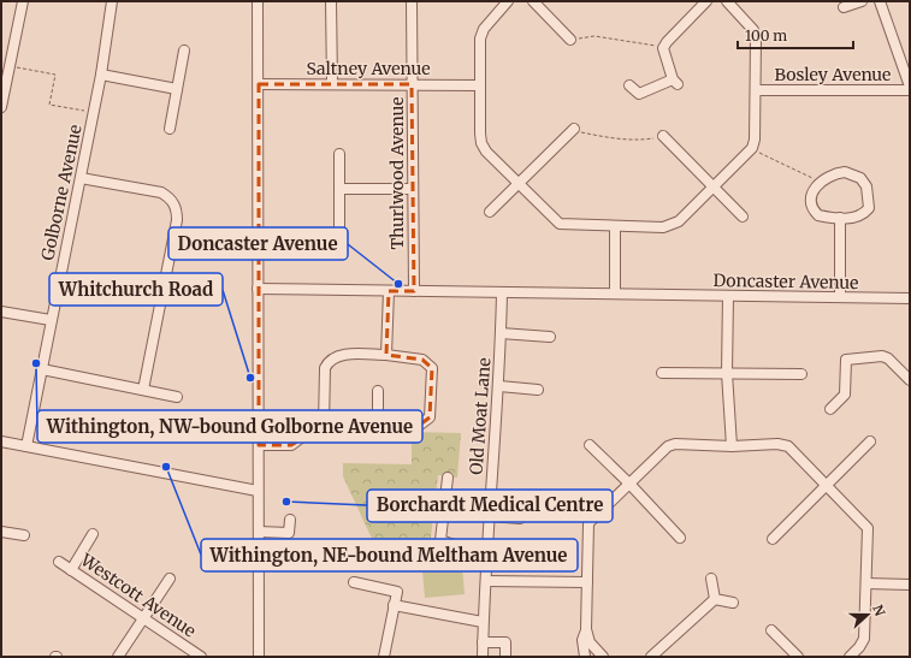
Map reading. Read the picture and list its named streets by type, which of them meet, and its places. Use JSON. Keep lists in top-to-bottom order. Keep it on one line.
{"streets":{"street":["Saltney Avenue","Bosley Avenue","Thurlwood Avenue","Golborne Avenue","Doncaster Avenue","Old Moat Lane","Westcott Avenue"]},"crossings":[["Saltney Avenue","Thurlwood Avenue"],["Thurlwood Avenue","Doncaster Avenue"],["Doncaster Avenue","Old Moat Lane"]],"places":["Doncaster Avenue","Withington, NW-bound Golborne Avenue","Whitchurch Road","Withington, NE-bound Meltham Avenue","Borchardt Medical Centre"],"scale_bar":"100 m","north":"right"}
